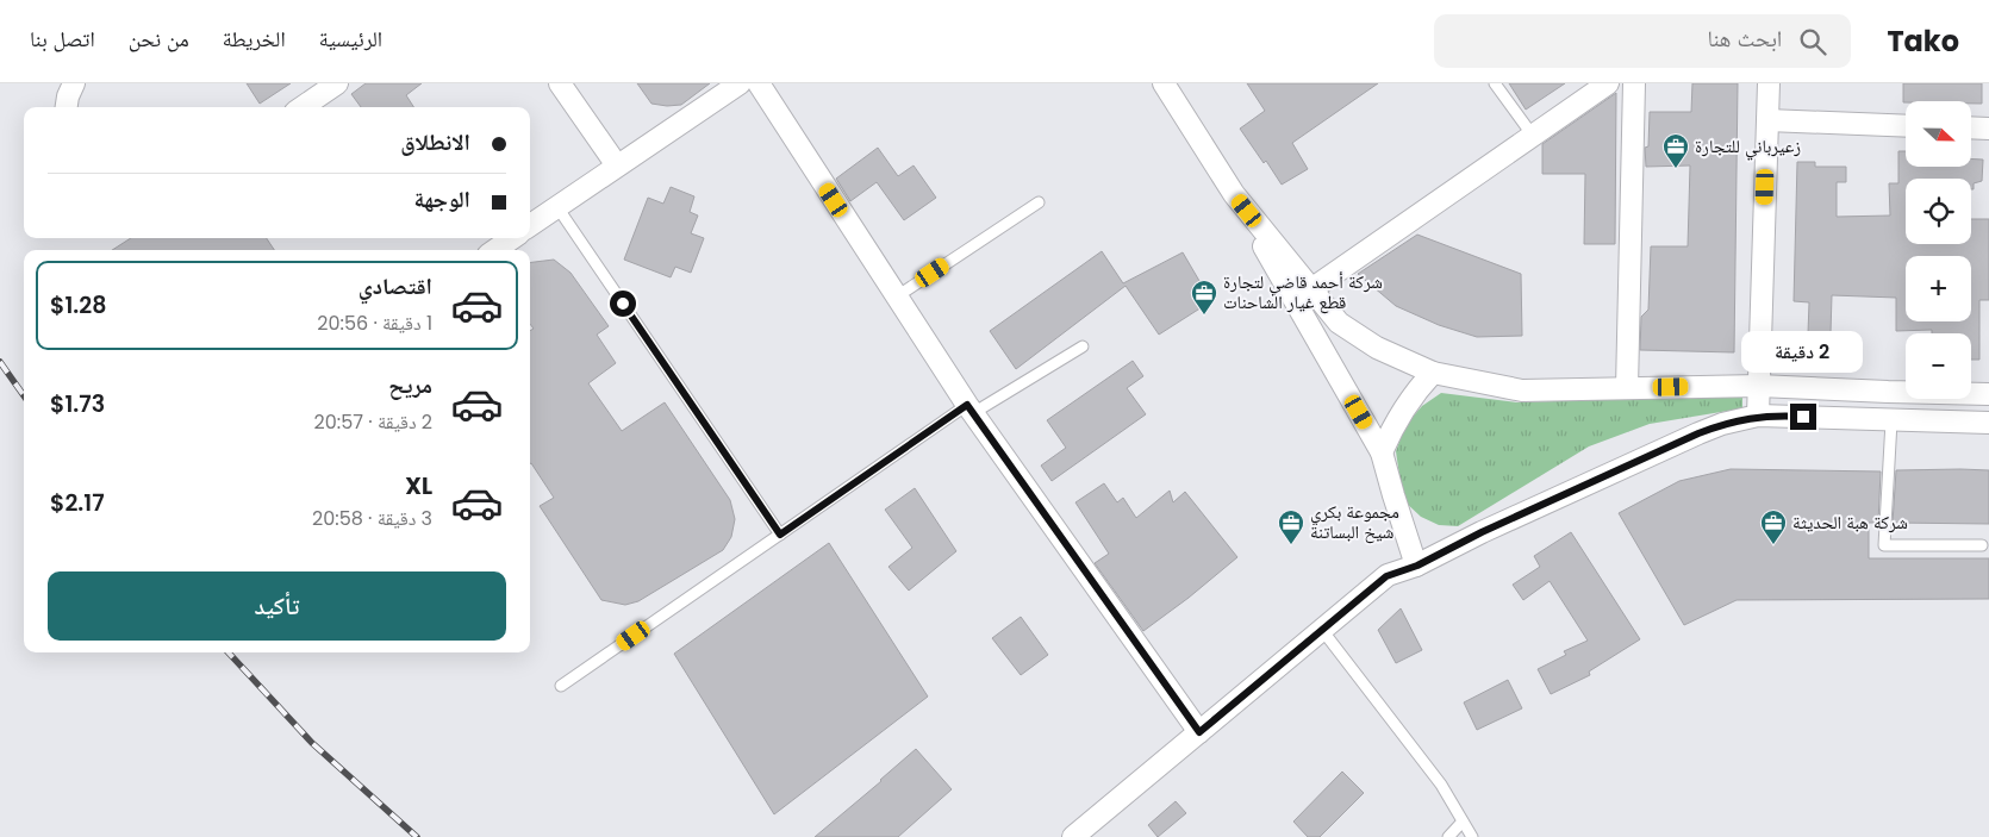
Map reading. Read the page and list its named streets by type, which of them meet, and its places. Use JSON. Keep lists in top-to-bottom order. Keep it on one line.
{"places":{"office":["زعيرباني للتجارة","شركة أحمد قاضي لتجارة قطع غيار الشاحنات","مجموعة بكري شيخ البساتنة","شركة هبة الحديثة"]},"north":"right","page":{"header":"Tako","search":"ابحث هنا","nav":["الرئيسية","الخريطة","من نحن","اتصل بنا"],"map_buttons":["+","−"],"banner":["الانطلاق","الوجهة"],"list":[{"name":"اقتصادي","note":"1 دقيقة · 20:56","value":"$1.28"},{"name":"مريح","note":"2 دقيقة · 20:57","value":"$1.73"},{"name":"XL","note":"3 دقيقة · 20:58","value":"$2.17"}],"bubble":"2 دقيقة","buttons":"تأكيد"}}
